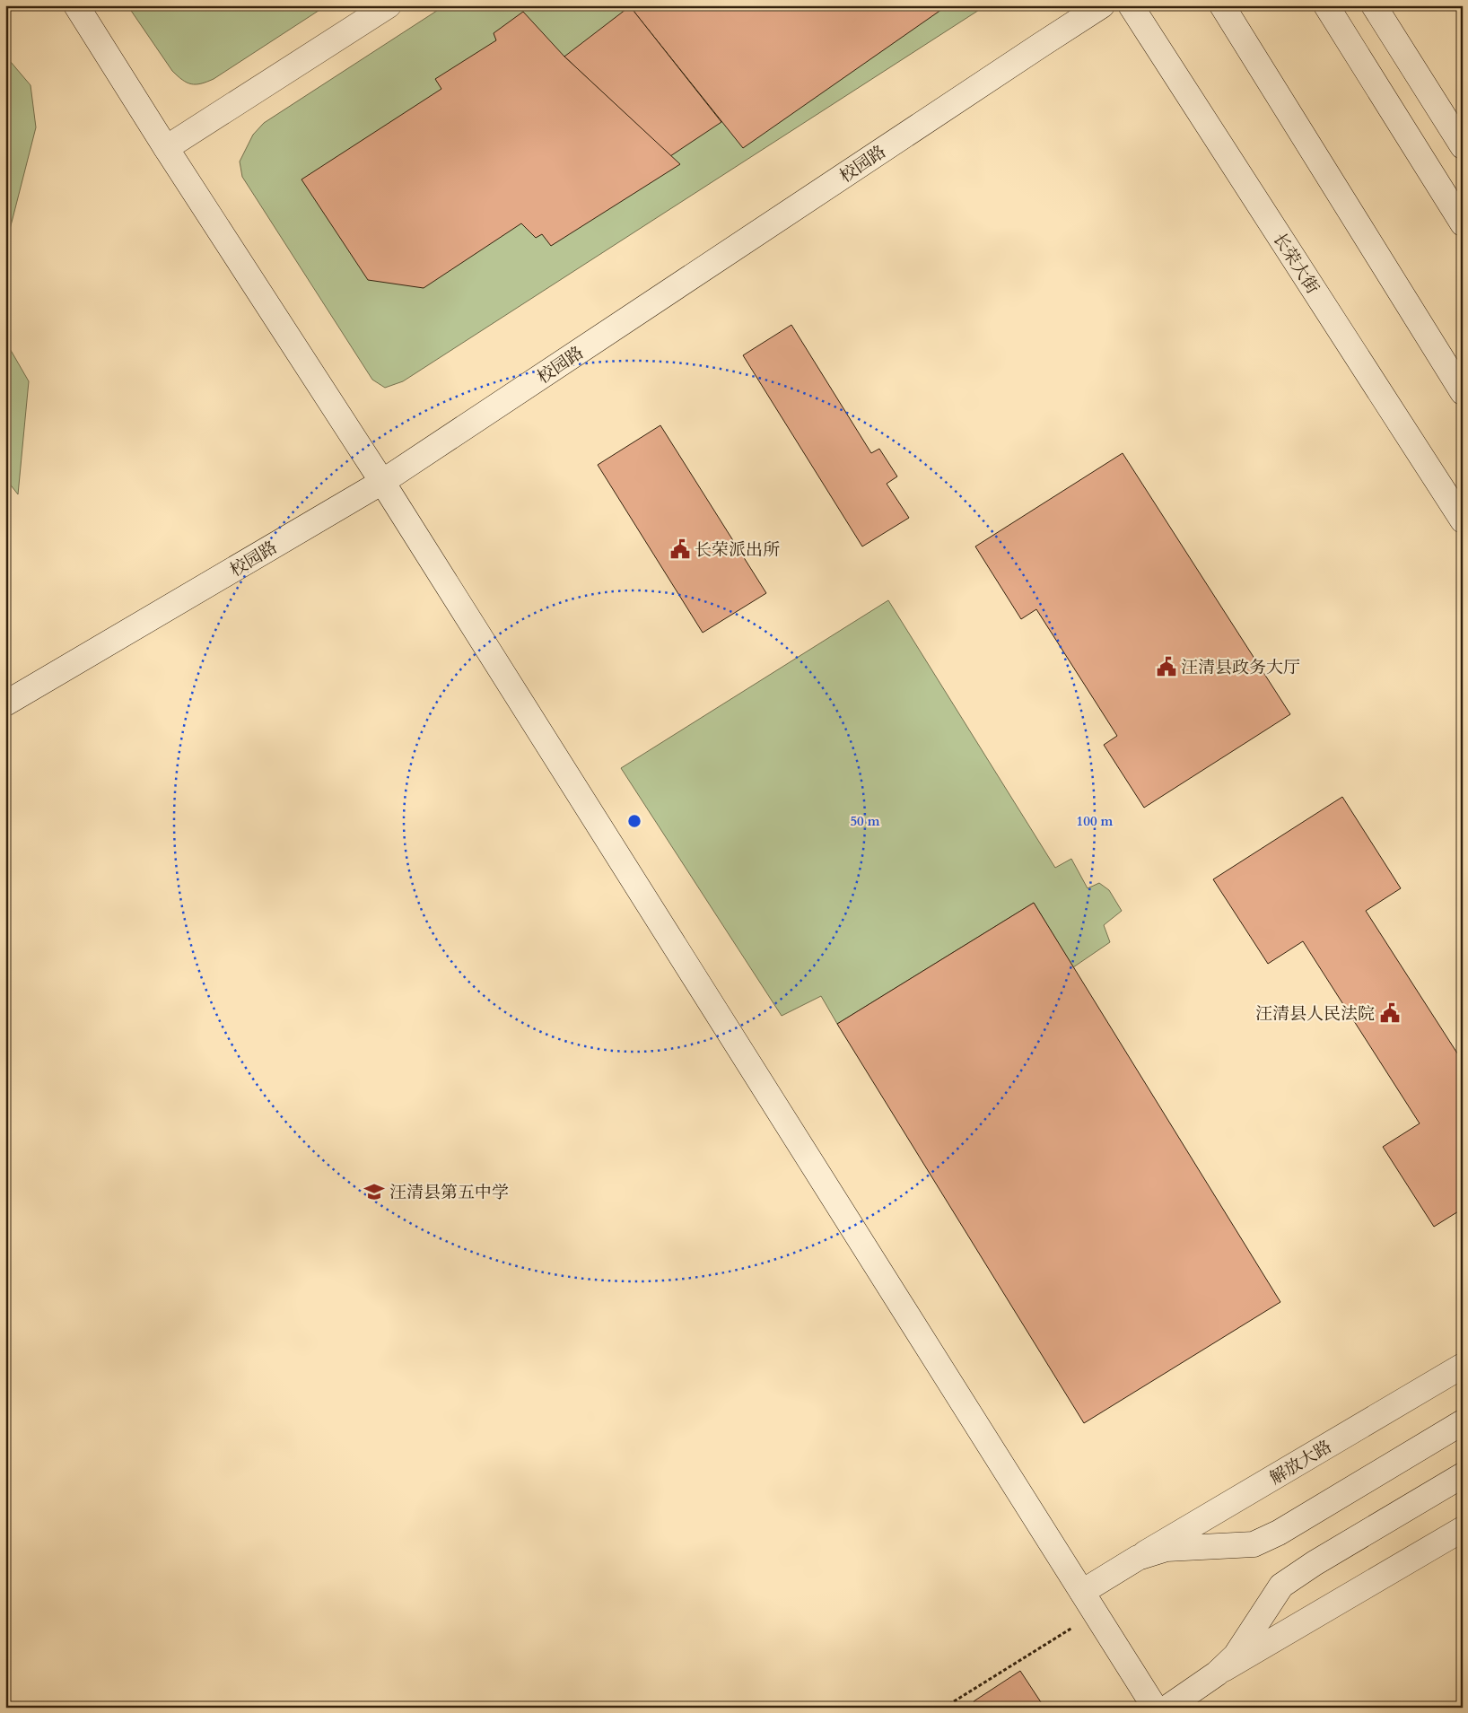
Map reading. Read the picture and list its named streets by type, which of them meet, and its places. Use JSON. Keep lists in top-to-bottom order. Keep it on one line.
{"streets":{"street":["校园路","长荣大街","解放大路"]},"places":{"public building":["长荣派出所","汪清县政务大厅","汪清县人民法院"],"school or university":["汪清县第五中学"]},"rings":["50 m","100 m"]}
